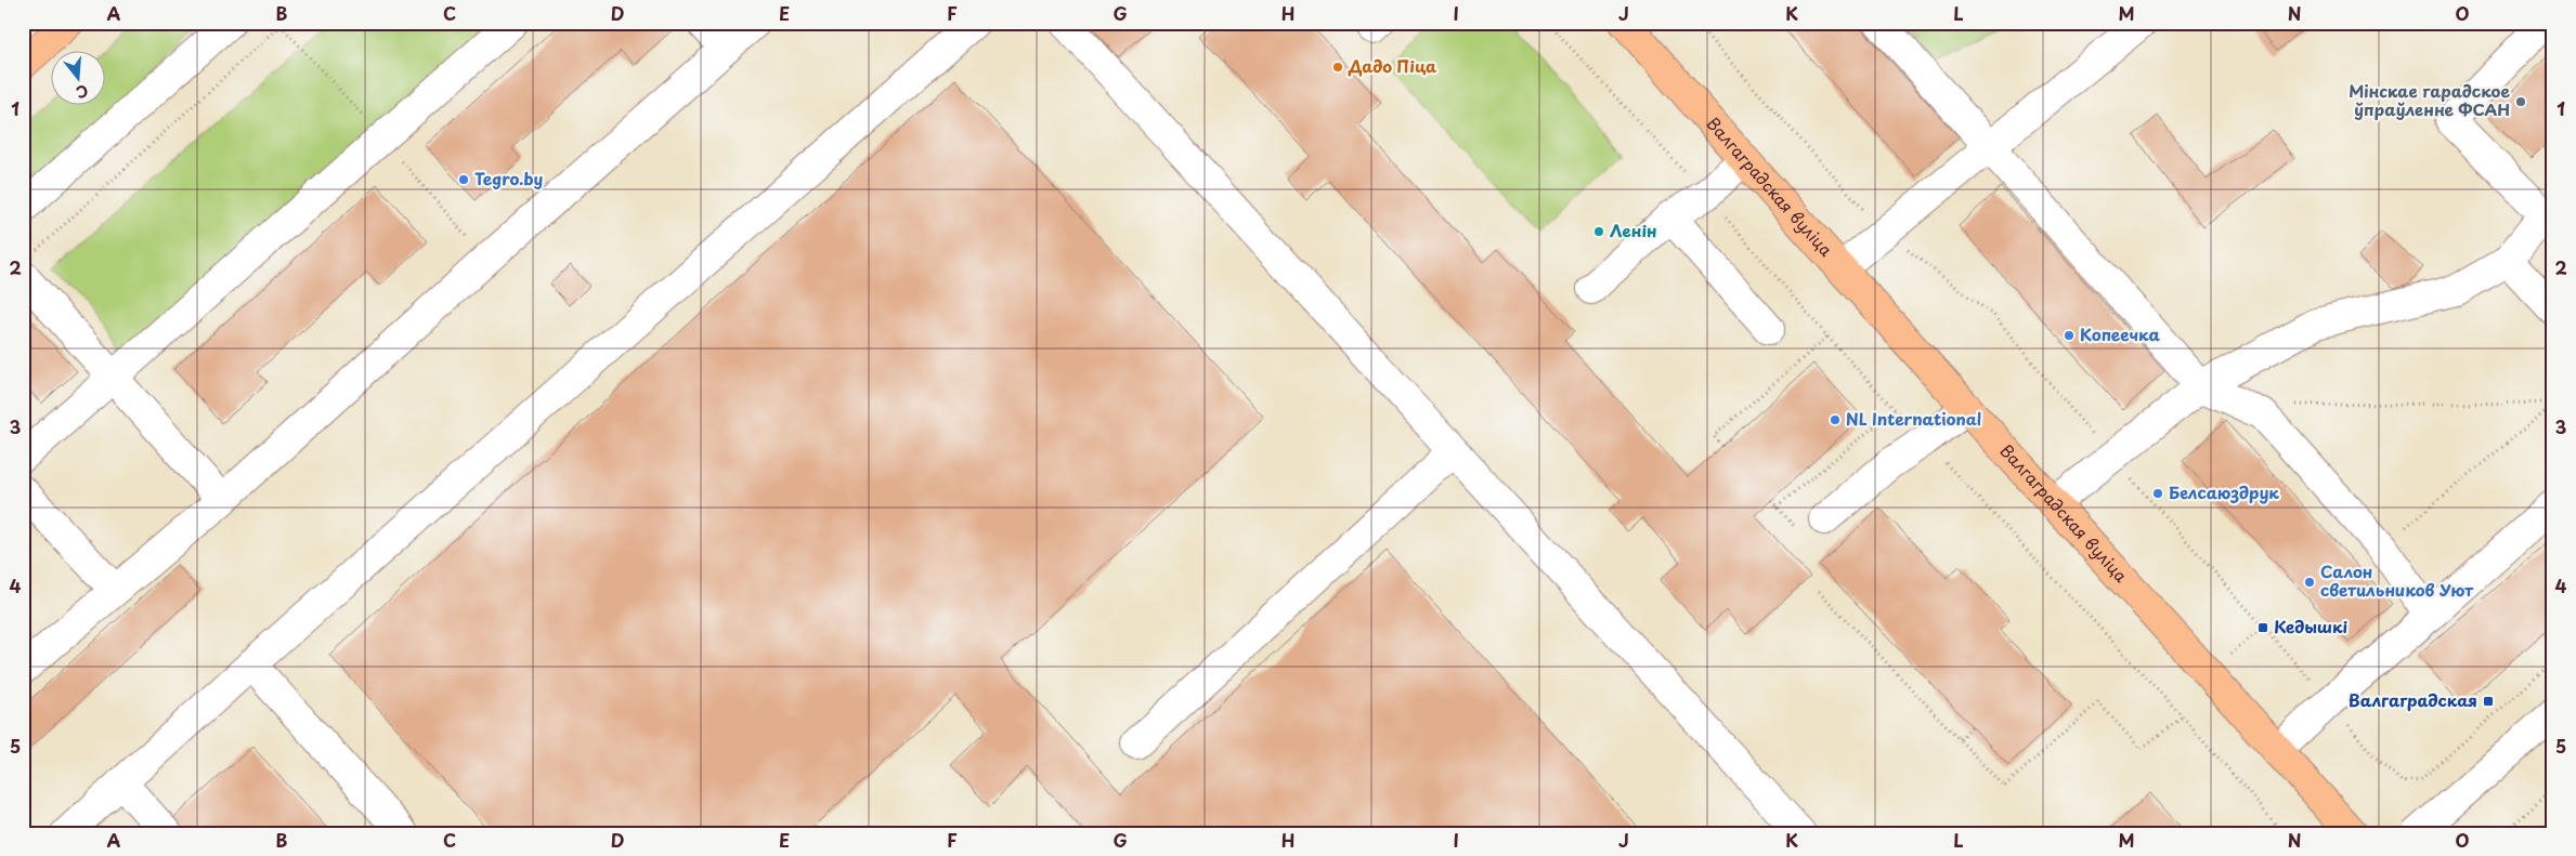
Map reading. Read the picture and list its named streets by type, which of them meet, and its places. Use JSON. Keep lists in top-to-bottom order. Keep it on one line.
{"streets":{"main road":["Валгаградская вуліца"]},"places":{"other":["Дадо Піца","Мінскае гарадское ўпраўленне ФСАН","Tegro.by","Ленін","Копеечка","NL International","Белсаюздрук","Салон светильников Уют"],"transit":["Кедышкі","Валгаградская"]},"north":"bottom","grid":{"columns":["A","B","C","D","E","F","G","H","I","J","K","L","M","N","O"],"rows":["1","2","3","4","5"]}}
